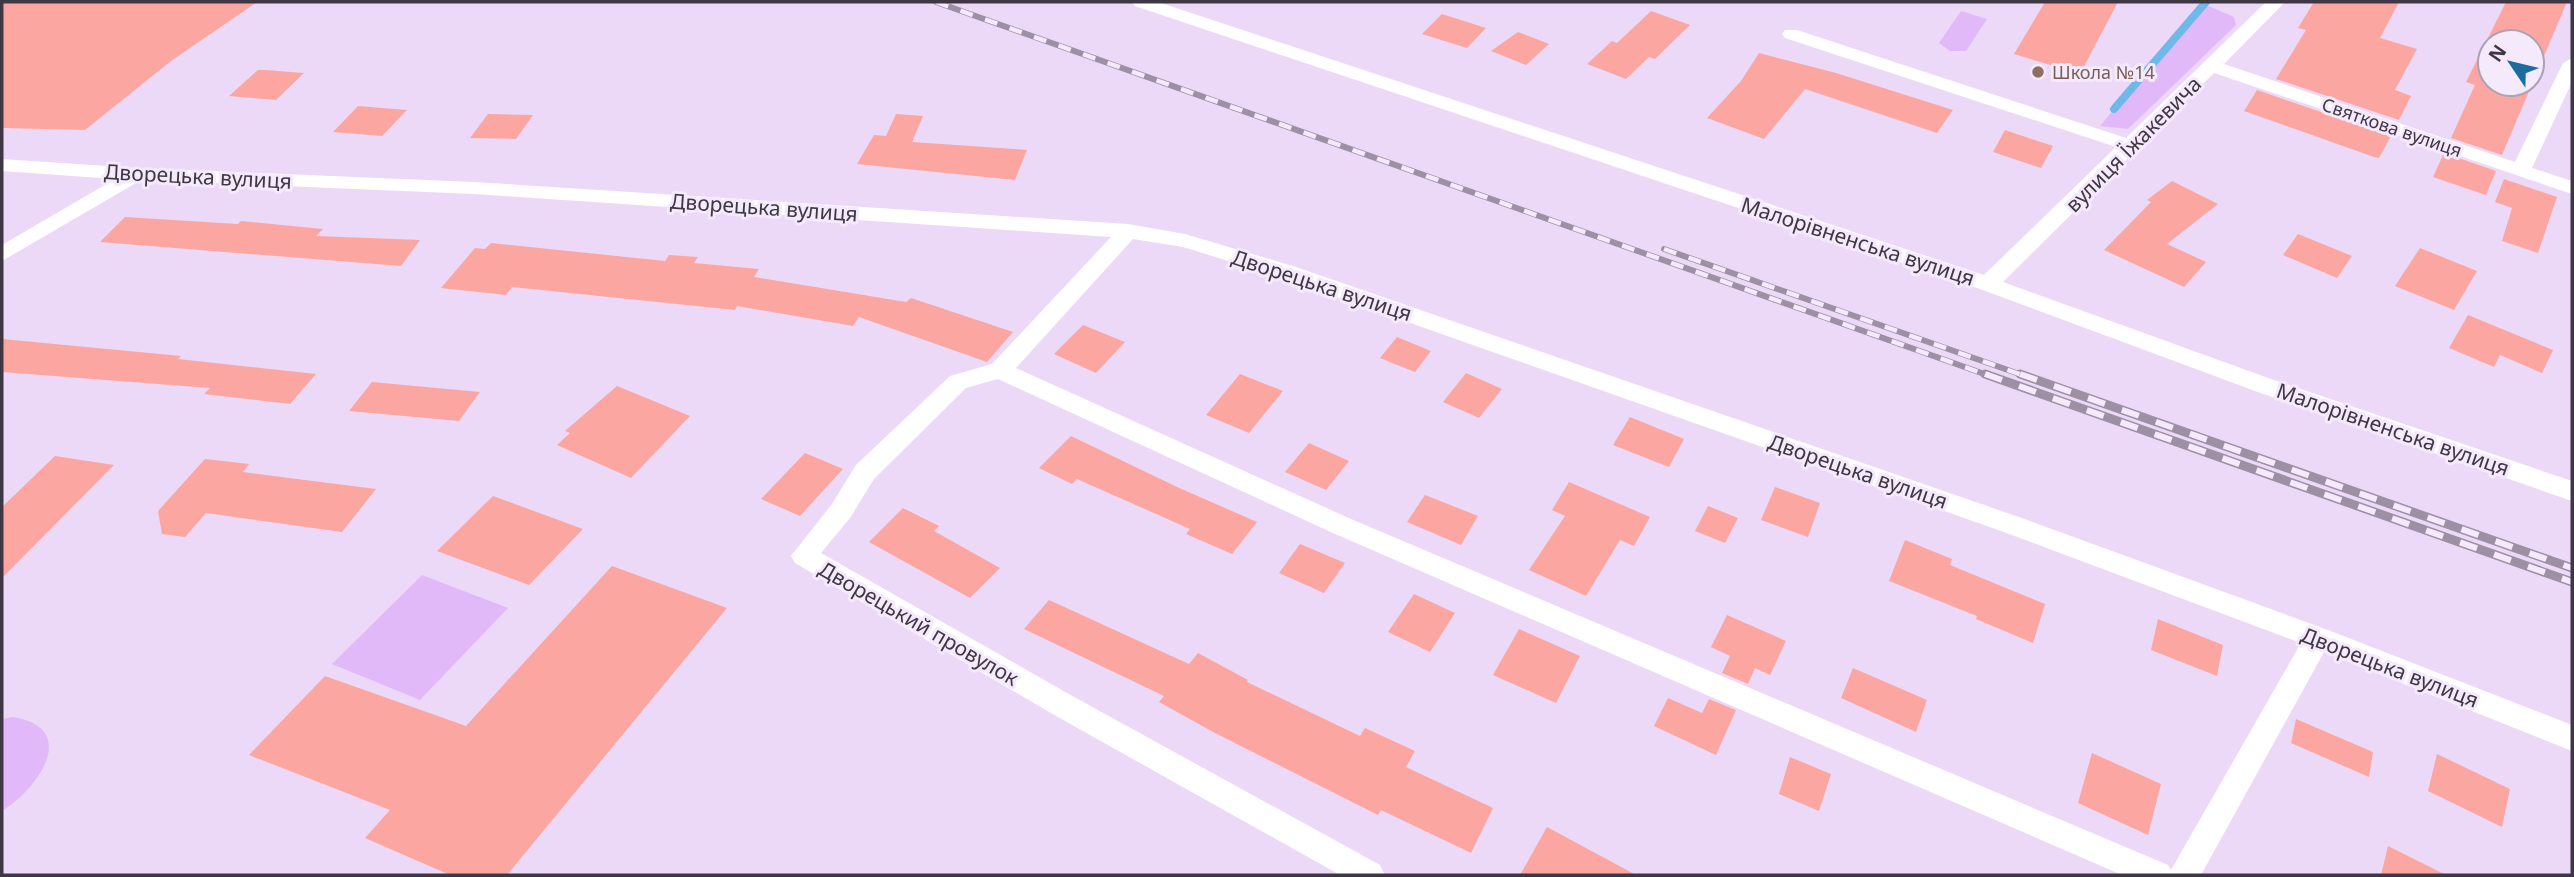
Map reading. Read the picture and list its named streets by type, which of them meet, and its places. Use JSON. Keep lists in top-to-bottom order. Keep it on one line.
{"streets":{"street":["Святкова вулиця","вулиця Їжакевича","Дворецька вулиця","Малорівненська вулиця","Дворецький провулок"]},"crossings":[["Святкова вулиця","вулиця Їжакевича"],["вулиця Їжакевича","Малорівненська вулиця"]],"places":["Школа №14"],"north":"top left"}
